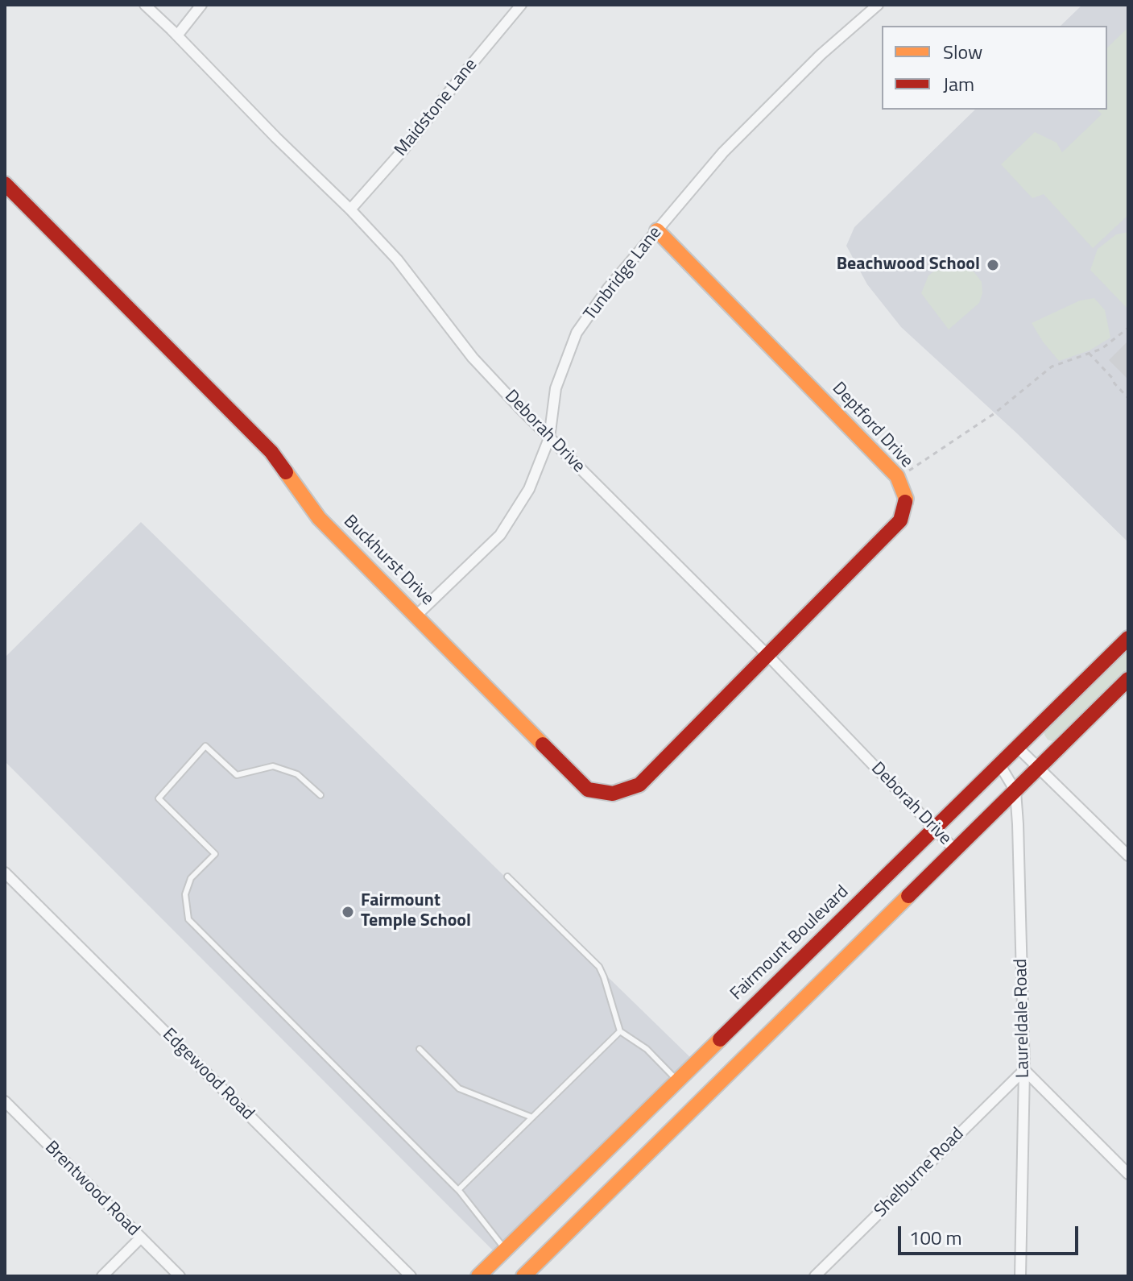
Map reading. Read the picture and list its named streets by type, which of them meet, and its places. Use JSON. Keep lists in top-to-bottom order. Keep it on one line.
{"streets":{"main road":["Deptford Drive","Buckhurst Drive","Fairmount Boulevard"],"street":["Maidstone Lane","Tunbridge Lane","Deborah Drive","Laureldale Road","Edgewood Road","Shelburne Road","Brentwood Road"]},"crossings":[["Maidstone Lane","Deborah Drive"],["Tunbridge Lane","Deptford Drive"],["Tunbridge Lane","Deborah Drive"],["Tunbridge Lane","Buckhurst Drive"],["Deptford Drive","Deborah Drive"],["Deptford Drive","Buckhurst Drive"],["Deborah Drive","Buckhurst Drive"],["Deborah Drive","Fairmount Boulevard"],["Fairmount Boulevard","Laureldale Road"],["Laureldale Road","Shelburne Road"]],"places":["Beachwood School","Fairmount Temple School"],"legend":["Slow","Jam"],"scale_bar":"100 m"}
